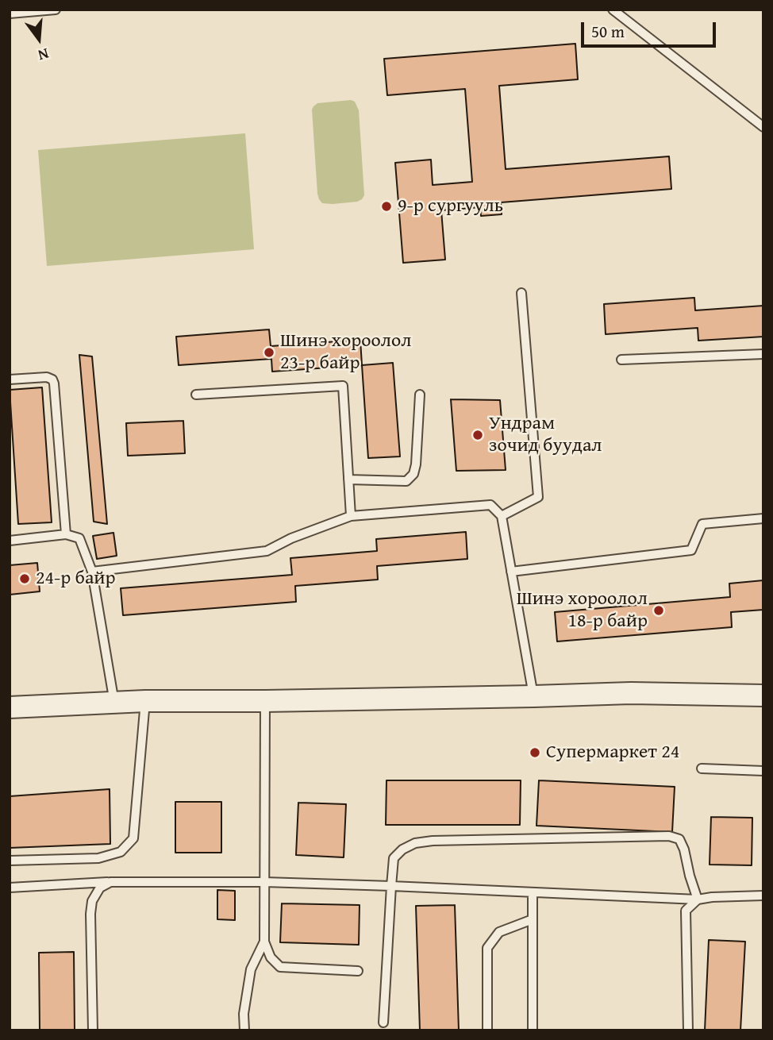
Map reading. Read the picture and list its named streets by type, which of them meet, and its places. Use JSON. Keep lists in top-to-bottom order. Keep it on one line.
{"places":["9-р сургууль","Шинэ хороолол 23-р байр","Ундрам зочид буудал","24-р байр","Шинэ хороолол 18-р байр","Супермаркет 24"],"scale_bar":"50 m","north":"bottom"}
